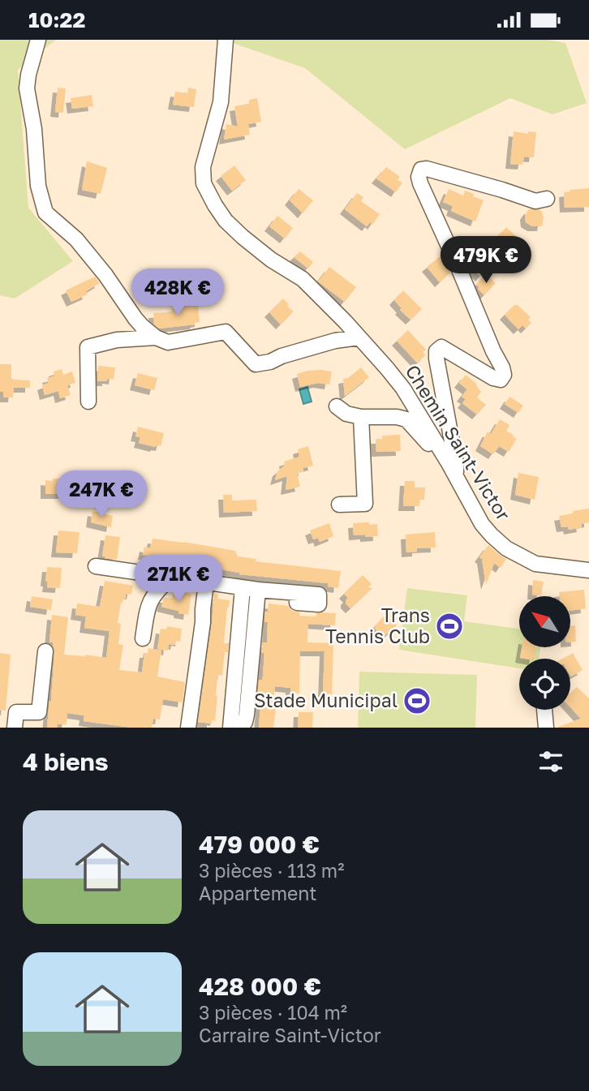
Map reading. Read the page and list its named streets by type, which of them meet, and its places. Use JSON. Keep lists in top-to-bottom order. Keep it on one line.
{"streets":{"street":["Chemin Saint-Victor"]},"places":{"sports":["Trans Tennis Club","Stade Municipal"]},"north":"top left","page":{"status":"10:22","price":["479K €","428K €","247K €","271K €"],"heading":"4 biens","list":[{"name":"479 000 €","note":"3 pièces · 113 m² · Appartement"},{"name":"428 000 €","note":"3 pièces · 104 m² · Carraire Saint-Victor"}]}}
